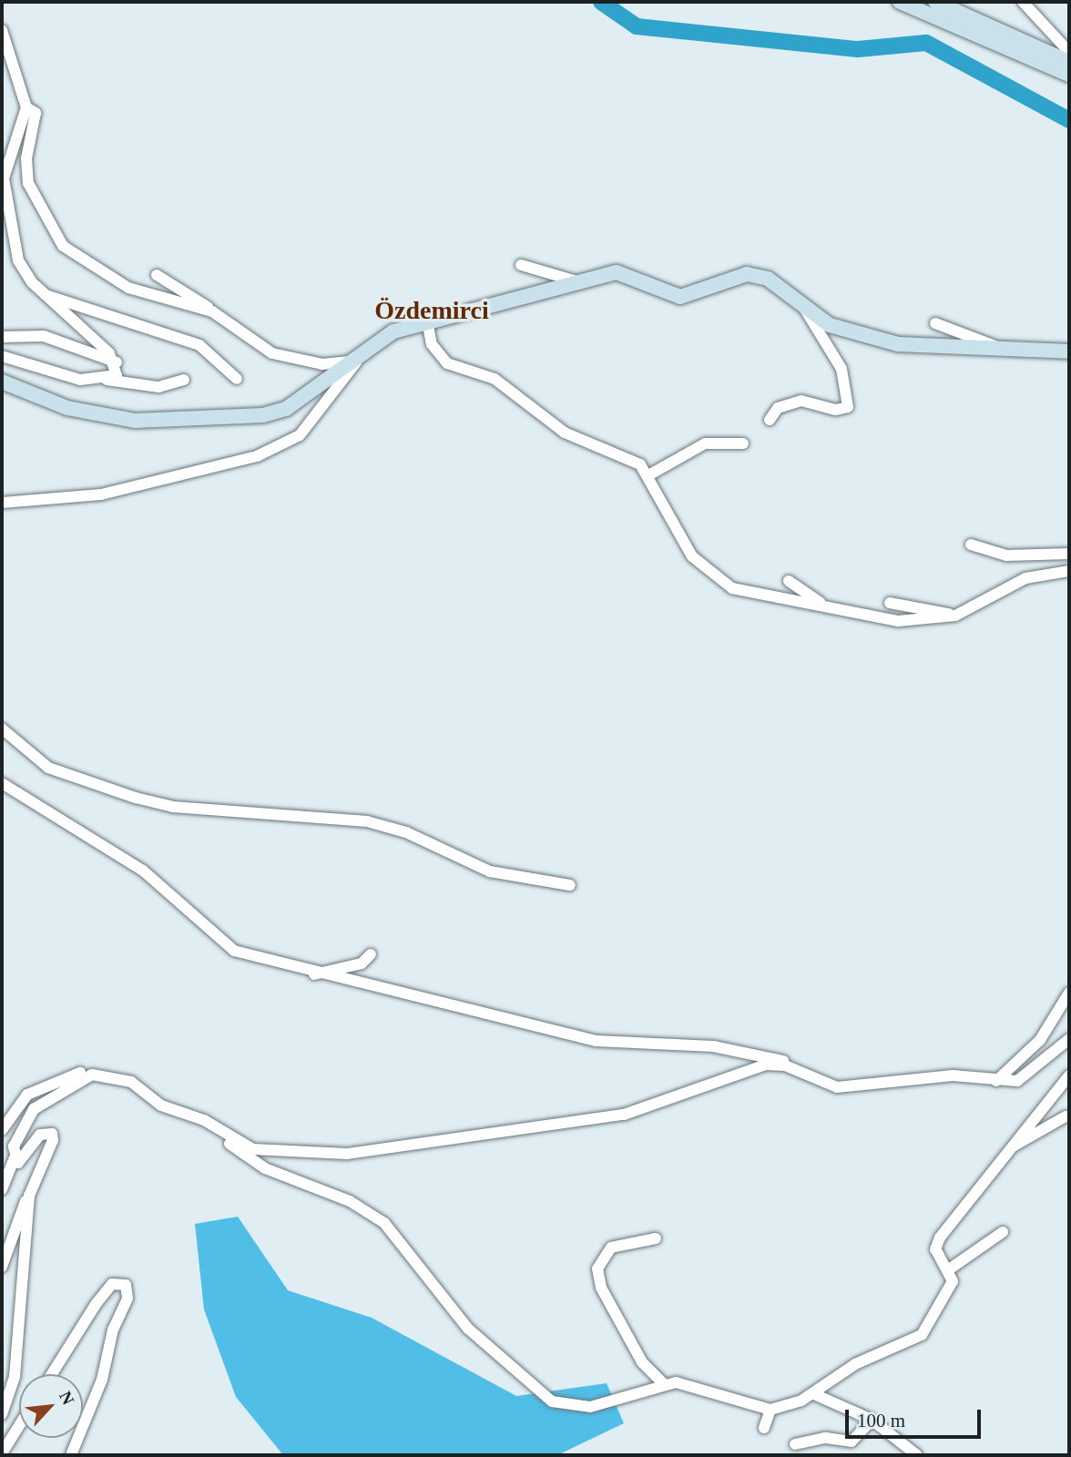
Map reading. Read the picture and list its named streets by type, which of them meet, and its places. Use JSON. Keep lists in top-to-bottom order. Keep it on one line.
{"districts":["Özdemirci"],"scale_bar":"100 m","north":"top right"}
